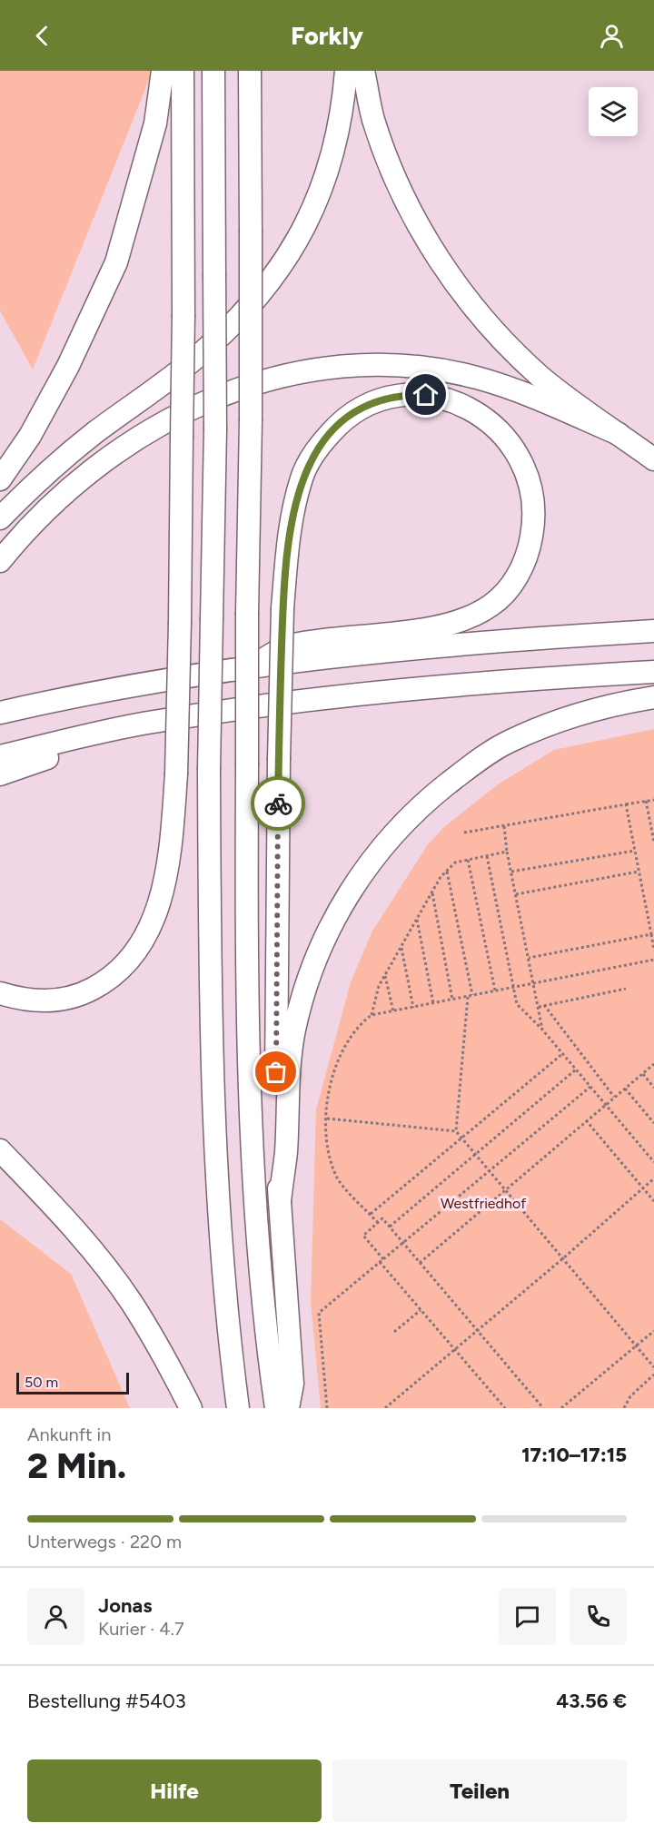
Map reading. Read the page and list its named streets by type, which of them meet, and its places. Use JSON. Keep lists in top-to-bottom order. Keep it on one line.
{"parks":["Westfriedhof"],"scale_bar":"50 m","page":{"header":"Forkly","scale":"50 m","heading":["2 Min.","Ankunft in","17:10–17:15"],"panel":["Jonas","Kurier · 4.7","Bestellung #5403","43.56 €"],"bar":"Unterwegs · 220 m","buttons":["Hilfe","Teilen"]}}
